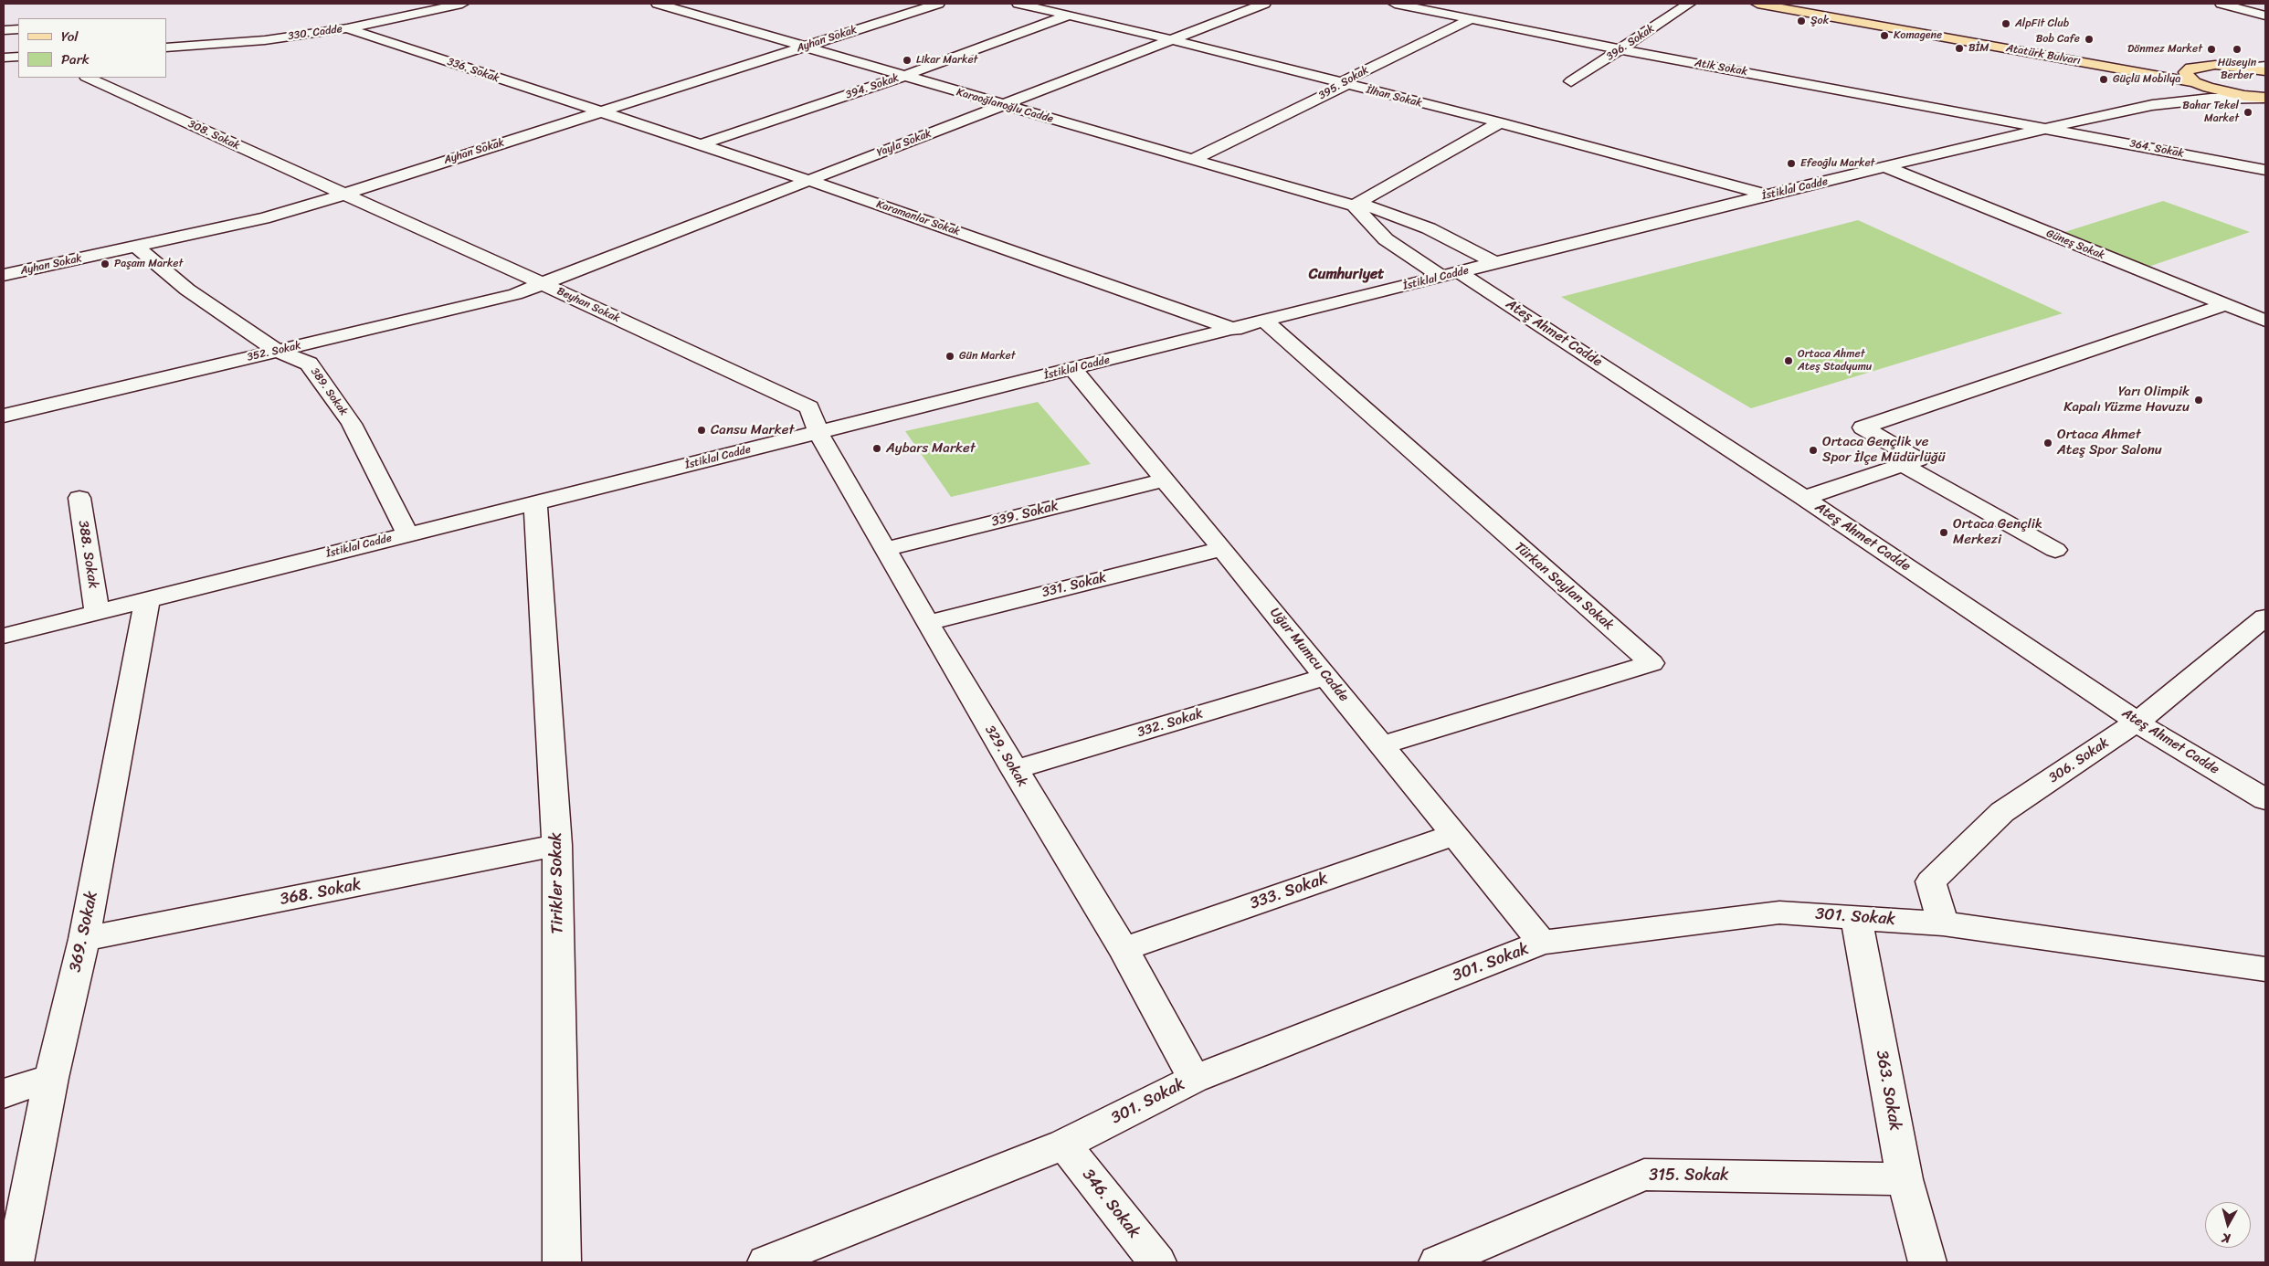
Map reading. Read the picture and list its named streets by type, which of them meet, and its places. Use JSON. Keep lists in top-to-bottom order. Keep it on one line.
{"streets":{"main road":["Atatürk Bulvarı"],"street":["330. Cadde","Ayhan Sokak","396. Sokak","Atik Sokak","336. Sokak","395. Sokak","394. Sokak","İlhan Sokak","Karaoğlanoğlu Cadde","308. Sokak","Yayla Sokak","364. Sokak","İstiklal Cadde","Karamanlar Sokak","Güneş Sokak","Beyhan Sokak","Ateş Ahmet Cadde","352. Sokak","389. Sokak","339. Sokak","388. Sokak","331. Sokak","Türkan Saylan Sokak","Uğur Mumcu Cadde","332. Sokak","329. Sokak","306. Sokak","Tirikler Sokak","333. Sokak","368. Sokak","301. Sokak","369. Sokak","363. Sokak","315. Sokak","346. Sokak"]},"crossings":[["330. Cadde","336. Sokak"],["Ayhan Sokak","336. Sokak"],["Ayhan Sokak","Karaoğlanoğlu Cadde"],["Ayhan Sokak","308. Sokak"],["Ayhan Sokak","Karamanlar Sokak"],["Ayhan Sokak","Beyhan Sokak"],["Ayhan Sokak","389. Sokak"],["396. Sokak","Atik Sokak"],["Atik Sokak","395. Sokak"],["Atik Sokak","364. Sokak"],["Atik Sokak","İstiklal Cadde"],["336. Sokak","Karamanlar Sokak"],["395. Sokak","İlhan Sokak"],["395. Sokak","Karaoğlanoğlu Cadde"],["394. Sokak","İlhan Sokak"],["394. Sokak","Karaoğlanoğlu Cadde"],["394. Sokak","Karamanlar Sokak"],["İlhan Sokak","Yayla Sokak"],["İlhan Sokak","İstiklal Cadde"],["Karaoğlanoğlu Cadde","Yayla Sokak"],["Karaoğlanoğlu Cadde","İstiklal Cadde"],["308. Sokak","Beyhan Sokak"],["Yayla Sokak","Karamanlar Sokak"],["Yayla Sokak","Beyhan Sokak"],["Yayla Sokak","352. Sokak"],["364. Sokak","İstiklal Cadde"],["İstiklal Cadde","Karamanlar Sokak"],["İstiklal Cadde","Güneş Sokak"],["İstiklal Cadde","Beyhan Sokak"],["İstiklal Cadde","Ateş Ahmet Cadde"],["İstiklal Cadde","389. Sokak"],["İstiklal Cadde","388. Sokak"],["İstiklal Cadde","Türkan Saylan Sokak"],["İstiklal Cadde","Uğur Mumcu Cadde"],["İstiklal Cadde","329. Sokak"],["İstiklal Cadde","Tirikler Sokak"],["İstiklal Cadde","369. Sokak"],["Beyhan Sokak","352. Sokak"],["Beyhan Sokak","329. Sokak"],["Ateş Ahmet Cadde","306. Sokak"],["352. Sokak","389. Sokak"],["339. Sokak","Uğur Mumcu Cadde"],["339. Sokak","329. Sokak"],["331. Sokak","Uğur Mumcu Cadde"],["331. Sokak","329. Sokak"],["Türkan Saylan Sokak","Uğur Mumcu Cadde"],["Uğur Mumcu Cadde","332. Sokak"],["Uğur Mumcu Cadde","333. Sokak"],["Uğur Mumcu Cadde","301. Sokak"],["332. Sokak","329. Sokak"],["329. Sokak","333. Sokak"],["329. Sokak","301. Sokak"],["306. Sokak","301. Sokak"],["Tirikler Sokak","368. Sokak"],["368. Sokak","369. Sokak"],["301. Sokak","363. Sokak"],["301. Sokak","346. Sokak"],["363. Sokak","315. Sokak"]],"districts":["Cumhuriyet"],"places":["Şok","AlpFit Club","Komagene","Bob Cafe","BİM","Dönmez Market","Hüseyin Berber","Likar Market","Güçlü Mobilya","Bahar Tekel Market","Efeoğlu Market","Paşam Market","Gün Market","Ortaca Ahmet Ateş Stadyumu","Yarı Olimpik Kapalı Yüzme Havuzu","Cansu Market","Ortaca Ahmet Ateş Spor Salonu","Aybars Market","Ortaca Gençlik ve Spor İlçe Müdürlüğü","Ortaca Gençlik Merkezi"],"legend":["Yol","Park"],"north":"bottom"}
